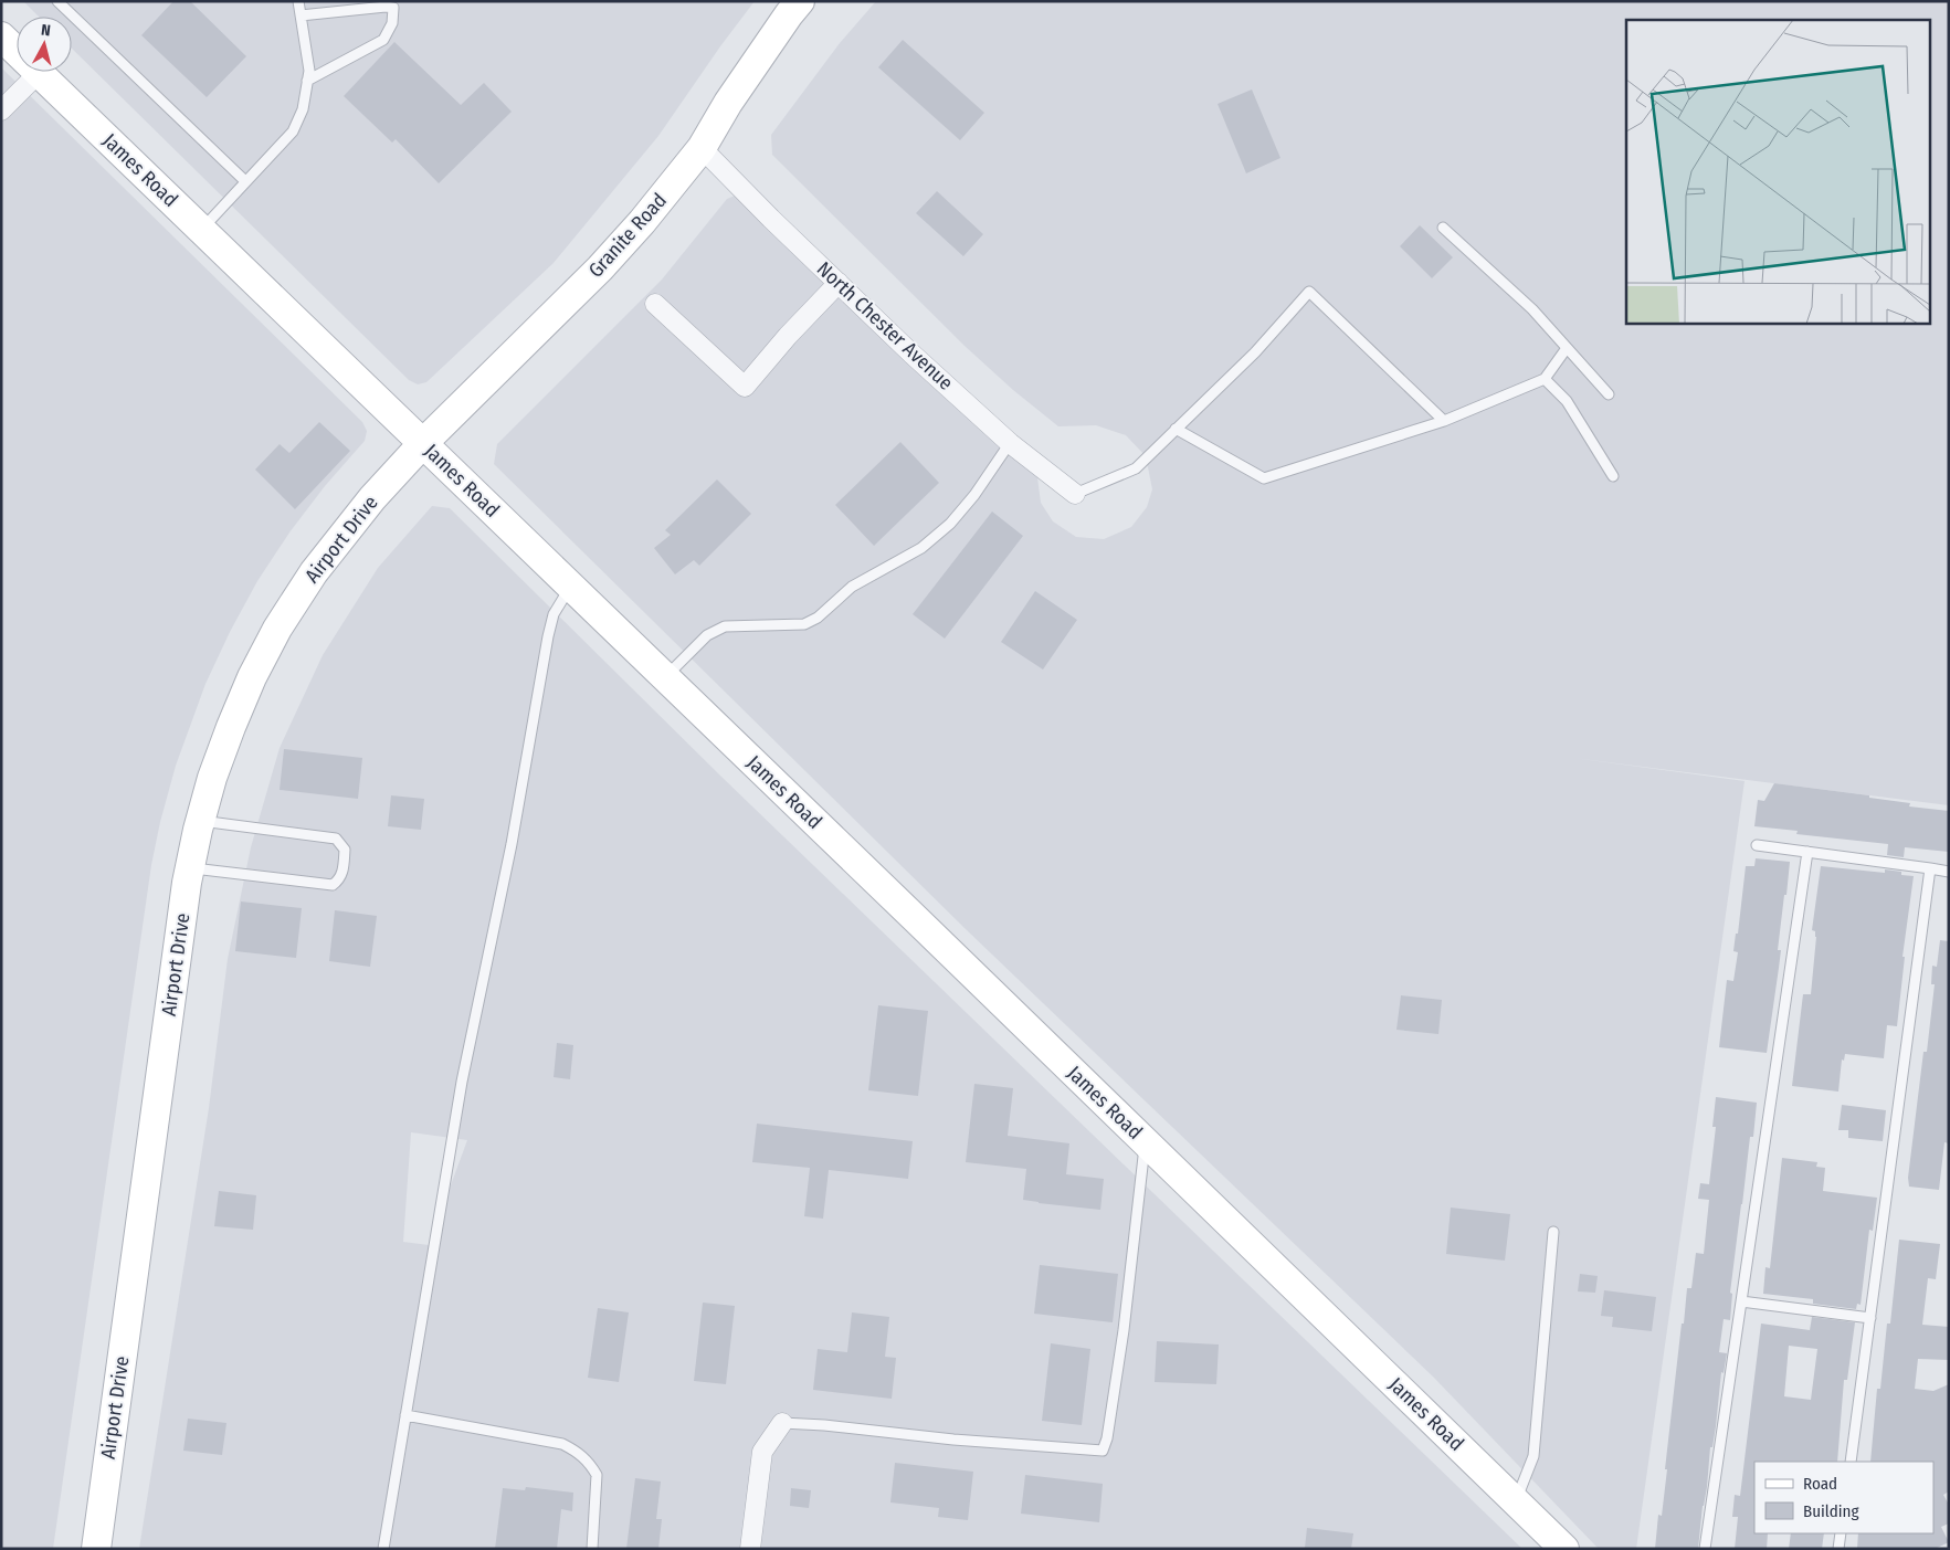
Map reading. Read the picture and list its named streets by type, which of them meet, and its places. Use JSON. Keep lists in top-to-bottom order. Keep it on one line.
{"streets":{"main road":["James Road","Granite Road","Airport Drive"],"street":["North Chester Avenue"]},"crossings":[["James Road","Granite Road"],["James Road","Airport Drive"],["Granite Road","North Chester Avenue"],["Granite Road","Airport Drive"]],"legend":["Road","Building"],"north":"top"}
